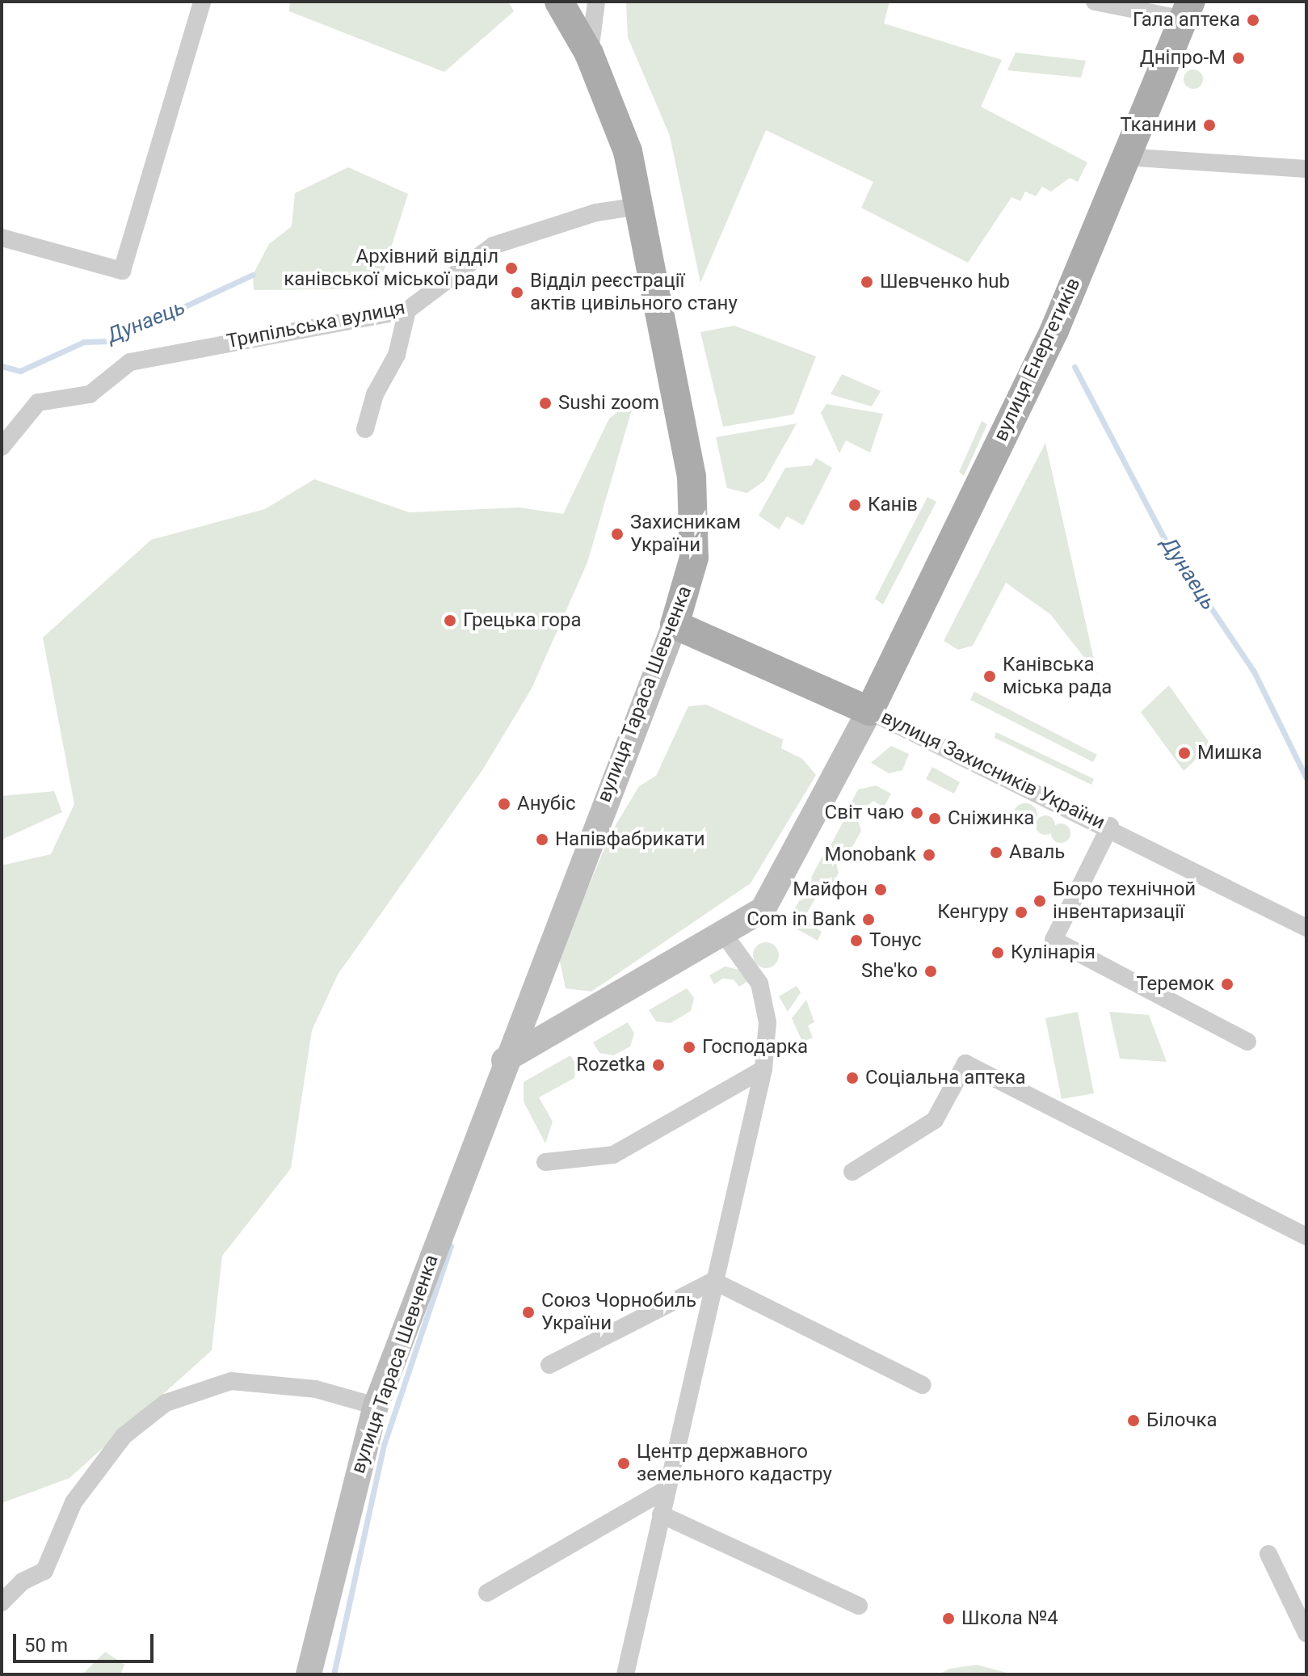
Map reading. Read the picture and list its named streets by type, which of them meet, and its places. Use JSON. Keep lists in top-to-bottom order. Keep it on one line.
{"streets":{"main road":["вулиця Енергетиків","вулиця Тараса Шевченка","вулиця Захисників України"],"street":["Трипільська вулиця"]},"crossings":[["Трипільська вулиця","вулиця Тараса Шевченка"],["вулиця Енергетиків","вулиця Захисників України"],["вулиця Тараса Шевченка","вулиця Захисників України"]],"water":["Дунаець"],"places":["Гала аптека","Дніпро-М","Тканини","Архівний відділ канівської міської ради","Шевченко hub","Відділ реєстрації актів цивільного стану","Sushi zoom","Канів","Захисникам України","Грецька гора","Канівська міська рада","Мишка","Анубіс","Світ чаю","Сніжинка","Напівфабрикати","Аваль","Monobank","Майфон","Бюро технічной інвентаризації","Кенгуру","Com in Bank","Тонус","Кулінарія","She'ko","Теремок","Господарка","Rozetka","Соціальна аптека","Союз Чорнобиль України","Білочка","Центр державного земельного кадастру","Школа №4"],"scale_bar":"50 m"}
